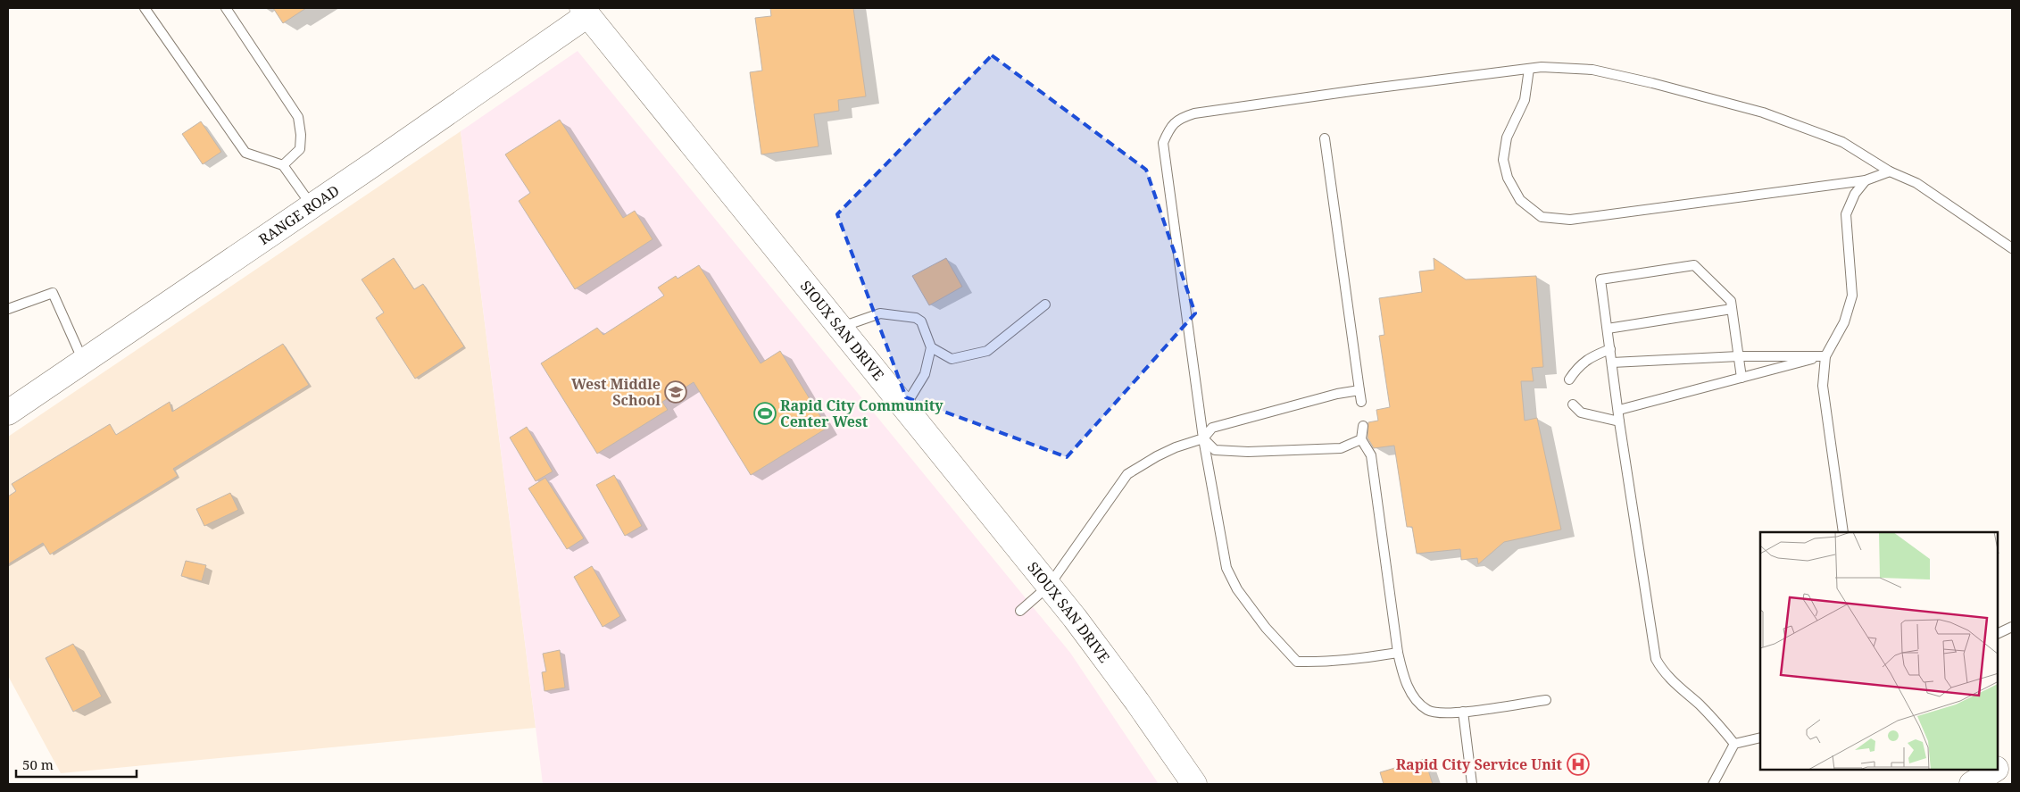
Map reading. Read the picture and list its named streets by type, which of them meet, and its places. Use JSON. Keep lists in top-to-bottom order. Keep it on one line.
{"streets":{"street":["RANGE ROAD","SIOUX SAN DRIVE"]},"crossings":[["RANGE ROAD","SIOUX SAN DRIVE"]],"places":{"school or university":["West Middle School"],"sports":["Rapid City Community Center West"],"hospital":["Rapid City Service Unit"]},"scale_bar":"50 m"}
